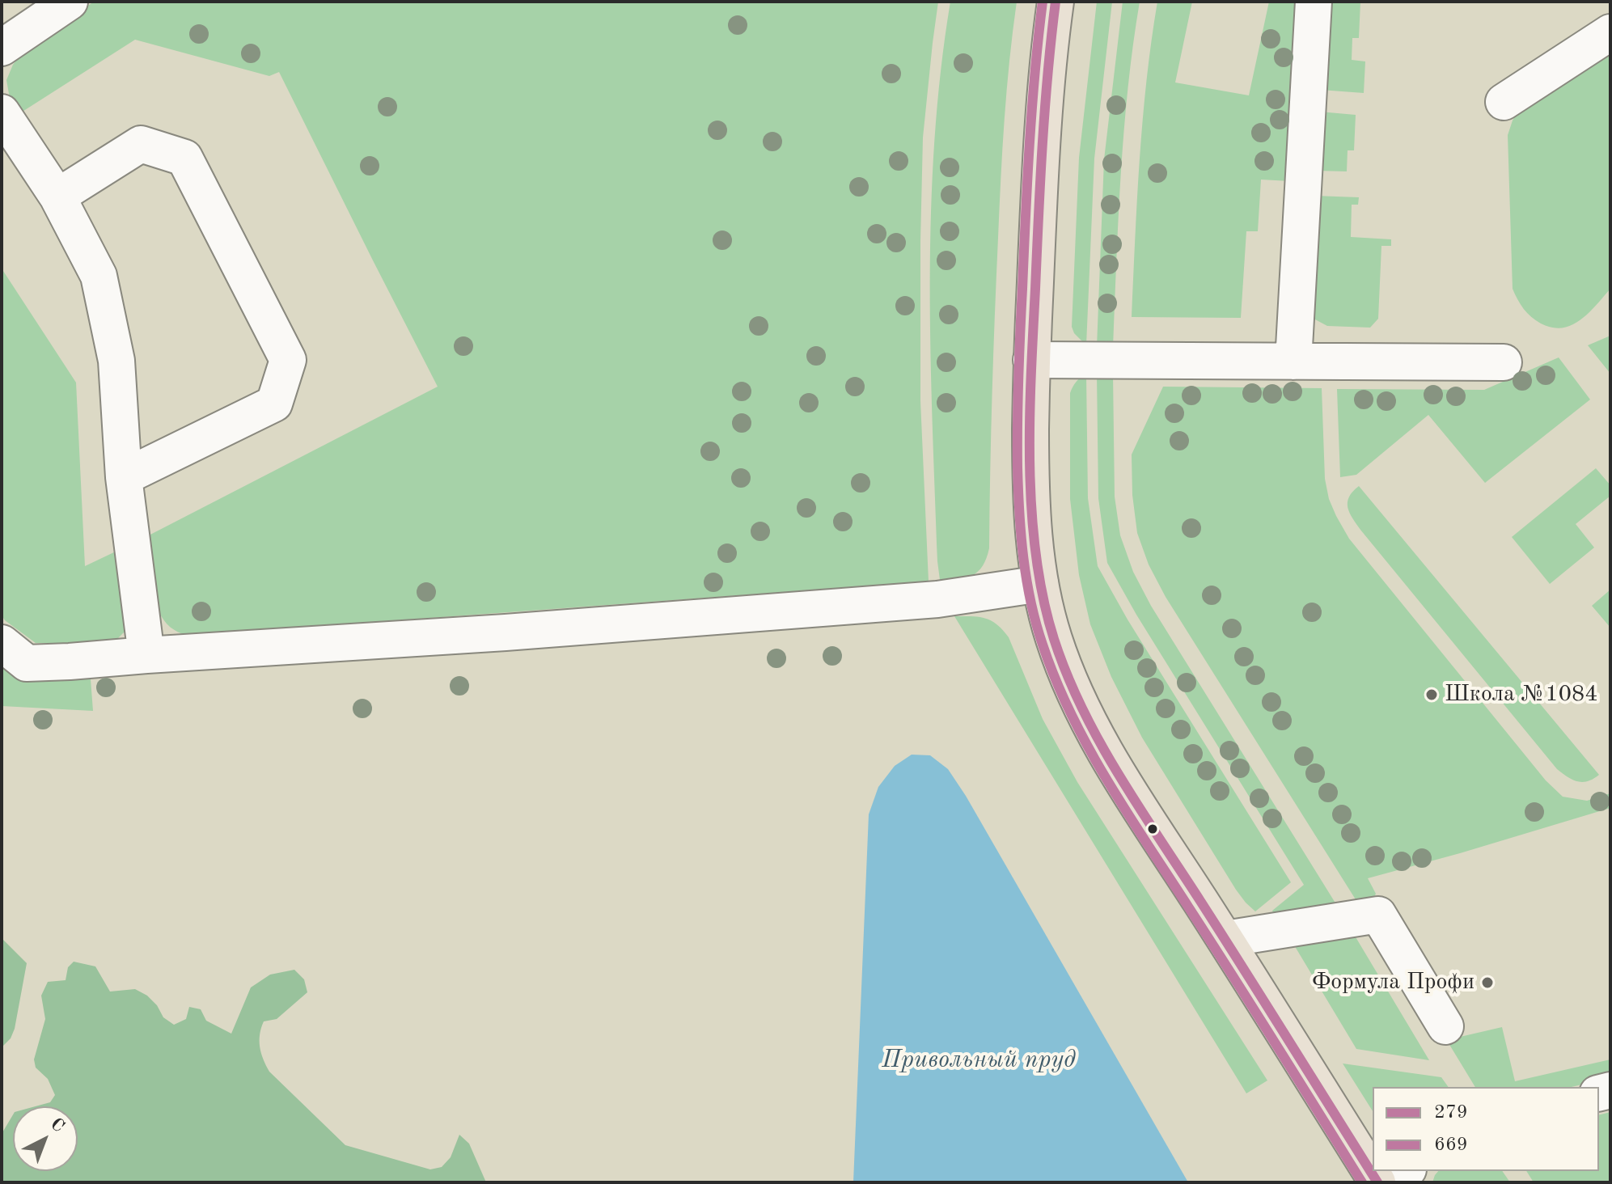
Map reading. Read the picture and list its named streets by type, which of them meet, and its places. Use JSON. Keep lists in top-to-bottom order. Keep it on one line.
{"water":["Привольный пруд"],"places":["Школа №1084","Формула Профи"],"lines":["transit line 279","transit line 669"],"legend":["279","669"],"north":"top right"}
